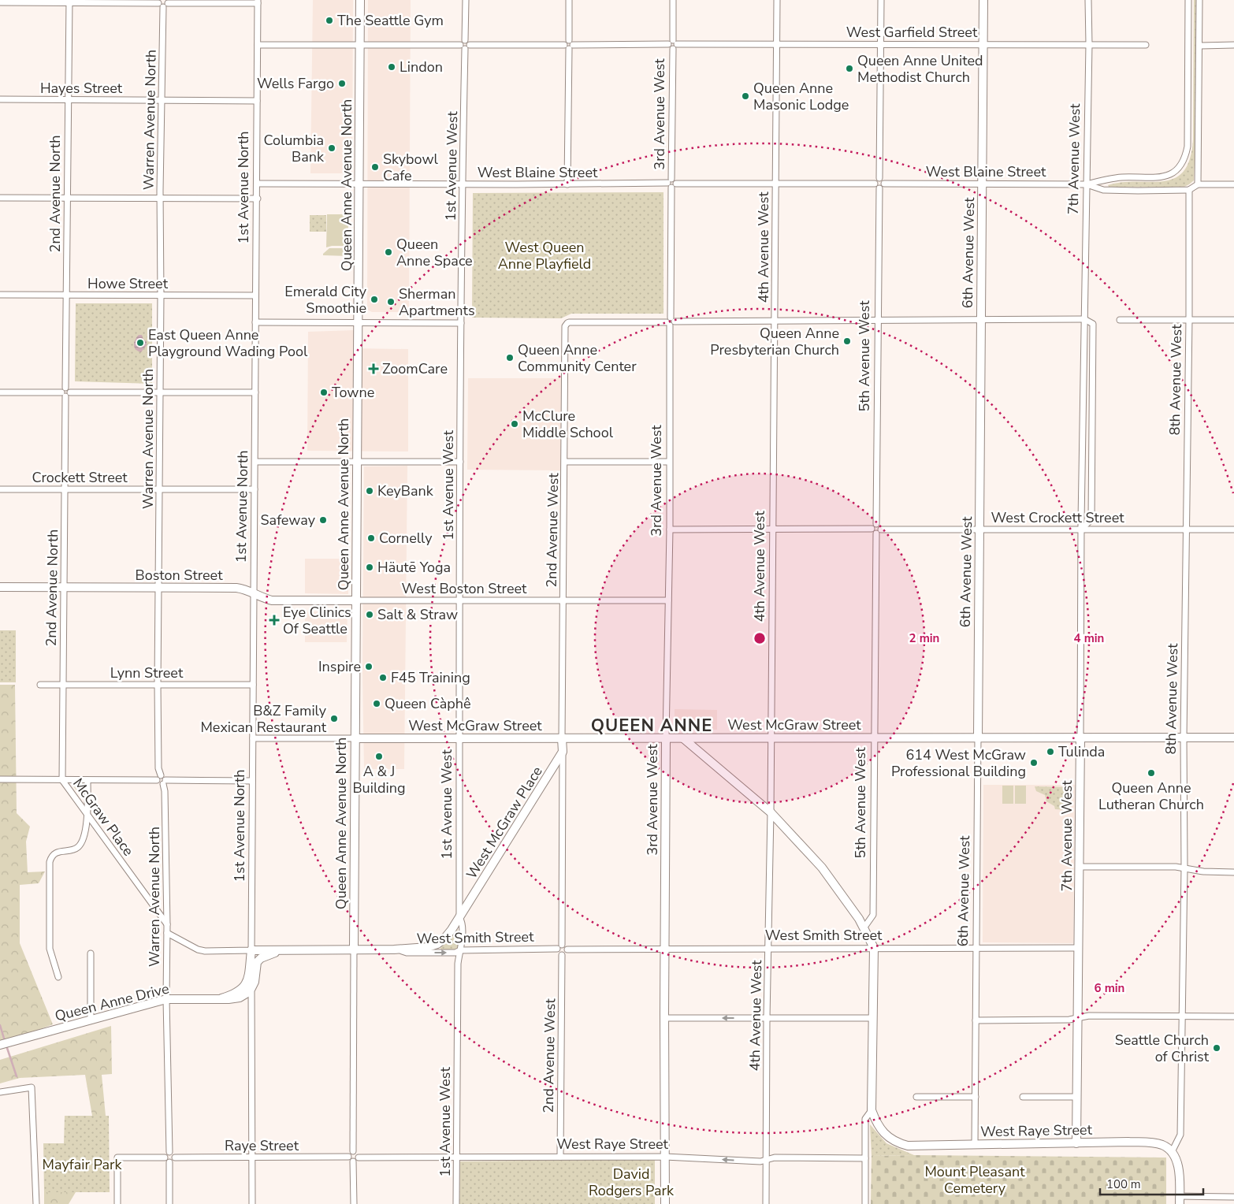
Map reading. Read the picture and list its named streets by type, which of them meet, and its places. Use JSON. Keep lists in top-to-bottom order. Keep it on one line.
{"streets":{"street":["West Garfield Street","Hayes Street","3rd Avenue West","Warren Avenue North","7th Avenue West","1st Avenue West","West Blaine Street","Queen Anne Avenue North","1st Avenue North","2nd Avenue North","4th Avenue West","6th Avenue West","Howe Street","5th Avenue West","8th Avenue West","Crockett Street","West Crockett Street","2nd Avenue West","Boston Street","West Boston Street","Lynn Street","West McGraw Street","McGraw Place","West McGraw Place","West Smith Street","Queen Anne Drive","West Raye Street","Raye Street"]},"crossings":[["West Garfield Street","3rd Avenue West"],["West Garfield Street","7th Avenue West"],["West Garfield Street","1st Avenue West"],["West Garfield Street","Queen Anne Avenue North"],["West Garfield Street","1st Avenue North"],["West Garfield Street","4th Avenue West"],["West Garfield Street","6th Avenue West"],["Hayes Street","Warren Avenue North"],["Hayes Street","1st Avenue North"],["Hayes Street","2nd Avenue North"],["3rd Avenue West","West Blaine Street"],["3rd Avenue West","West Crockett Street"],["3rd Avenue West","2nd Avenue West"],["3rd Avenue West","West Boston Street"],["3rd Avenue West","West McGraw Street"],["3rd Avenue West","West Smith Street"],["3rd Avenue West","West Raye Street"],["Warren Avenue North","Howe Street"],["Warren Avenue North","Crockett Street"],["Warren Avenue North","Boston Street"],["Warren Avenue North","Lynn Street"],["Warren Avenue North","McGraw Place"],["Warren Avenue North","Queen Anne Drive"],["Warren Avenue North","Raye Street"],["7th Avenue West","West Blaine Street"],["7th Avenue West","West Crockett Street"],["7th Avenue West","West McGraw Street"],["7th Avenue West","West Smith Street"],["7th Avenue West","West Raye Street"],["1st Avenue West","West Blaine Street"],["1st Avenue West","West Boston Street"],["1st Avenue West","West McGraw Street"],["1st Avenue West","West McGraw Place"],["1st Avenue West","West Smith Street"],["1st Avenue West","West Raye Street"],["West Blaine Street","Queen Anne Avenue North"],["West Blaine Street","1st Avenue North"],["West Blaine Street","4th Avenue West"],["West Blaine Street","6th Avenue West"],["West Blaine Street","5th Avenue West"],["West Blaine Street","8th Avenue West"],["Queen Anne Avenue North","Boston Street"],["Queen Anne Avenue North","West Boston Street"],["Queen Anne Avenue North","West McGraw Street"],["Queen Anne Avenue North","West Smith Street"],["Queen Anne Avenue North","West Raye Street"],["Queen Anne Avenue North","Raye Street"],["1st Avenue North","Howe Street"],["1st Avenue North","Crockett Street"],["1st Avenue North","Boston Street"],["1st Avenue North","Lynn Street"],["1st Avenue North","Queen Anne Drive"],["2nd Avenue North","Howe Street"],["2nd Avenue North","Crockett Street"],["2nd Avenue North","Boston Street"],["2nd Avenue North","Lynn Street"],["2nd Avenue North","McGraw Place"],["4th Avenue West","West Crockett Street"],["4th Avenue West","West McGraw Street"],["4th Avenue West","West Smith Street"],["4th Avenue West","West Raye Street"],["6th Avenue West","West Crockett Street"],["6th Avenue West","West McGraw Street"],["6th Avenue West","West Smith Street"],["6th Avenue West","West Raye Street"],["5th Avenue West","West Crockett Street"],["5th Avenue West","West McGraw Street"],["8th Avenue West","West Crockett Street"],["8th Avenue West","West McGraw Street"],["8th Avenue West","West Raye Street"],["2nd Avenue West","West Boston Street"],["2nd Avenue West","West McGraw Street"],["2nd Avenue West","West Smith Street"],["2nd Avenue West","West Raye Street"],["Boston Street","West Boston Street"],["West McGraw Place","West Smith Street"],["West Raye Street","Raye Street"]],"districts":["QUEEN ANNE"],"parks":["West Queen Anne Playfield","Mayfair Park","Mount Pleasant Cemetery","David Rodgers Park"],"places":{"other":["The Seattle Gym","Lindon","Queen Anne United Methodist Church","Wells Fargo","Queen Anne Masonic Lodge","Columbia Bank","Skybowl Cafe","Queen Anne Space","Emerald City Smoothie","Sherman Apartments","Queen Anne Presbyterian Church","East Queen Anne Playground Wading Pool","Queen Anne Community Center","Towne","McClure Middle School","KeyBank","Safeway","Cornelly","Häutē Yoga","Salt & Straw","Inspire","F45 Training","Queen Càphê","B&Z Family Mexican Restaurant","Tulinda","A & J Building","614 West McGraw Professional Building","Queen Anne Lutheran Church","Seattle Church of Christ"],"health":["ZoomCare","Eye Clinics Of Seattle"]},"scale_bar":"100 m","rings":["2 min","4 min","6 min"]}
